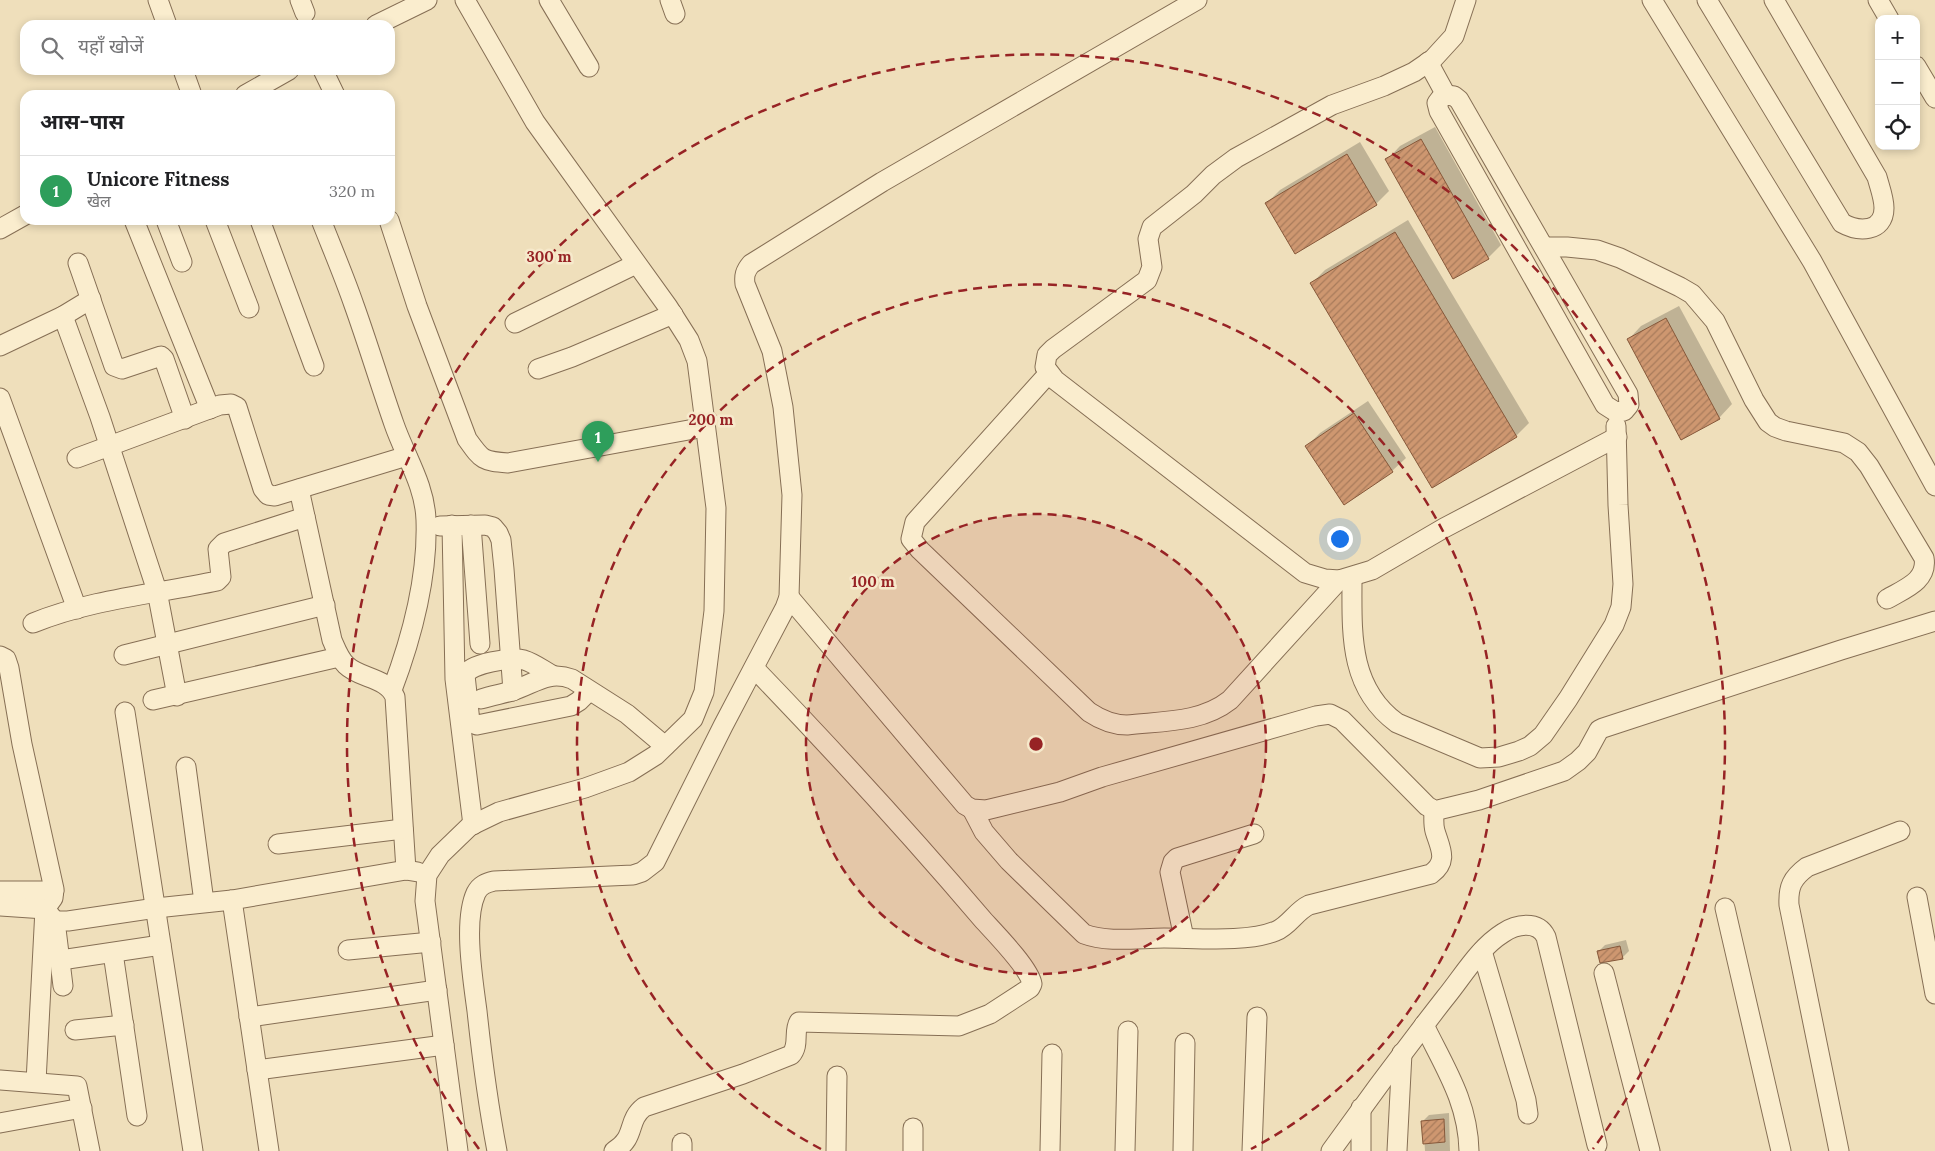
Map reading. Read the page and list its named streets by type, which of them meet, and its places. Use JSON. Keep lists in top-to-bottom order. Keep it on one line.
{"page":{"map_buttons":["+","−"],"search":"यहाँ खोजें","heading":"आस-पास","list":[{"mark":"1","name":"Unicore Fitness","note":"खेल","value":"320 m"}],"pins":"1"},"rings":["300 m","200 m","100 m"]}
